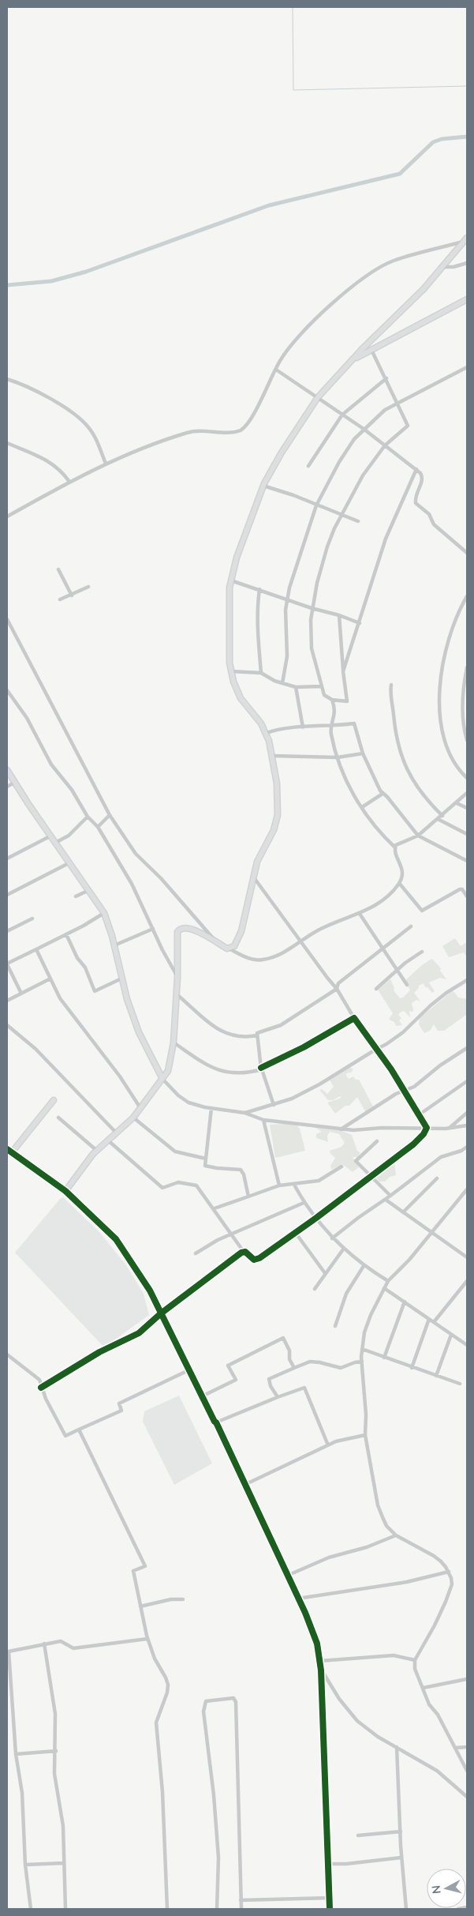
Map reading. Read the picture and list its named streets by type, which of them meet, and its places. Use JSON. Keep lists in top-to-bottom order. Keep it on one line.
{"north":"left"}
